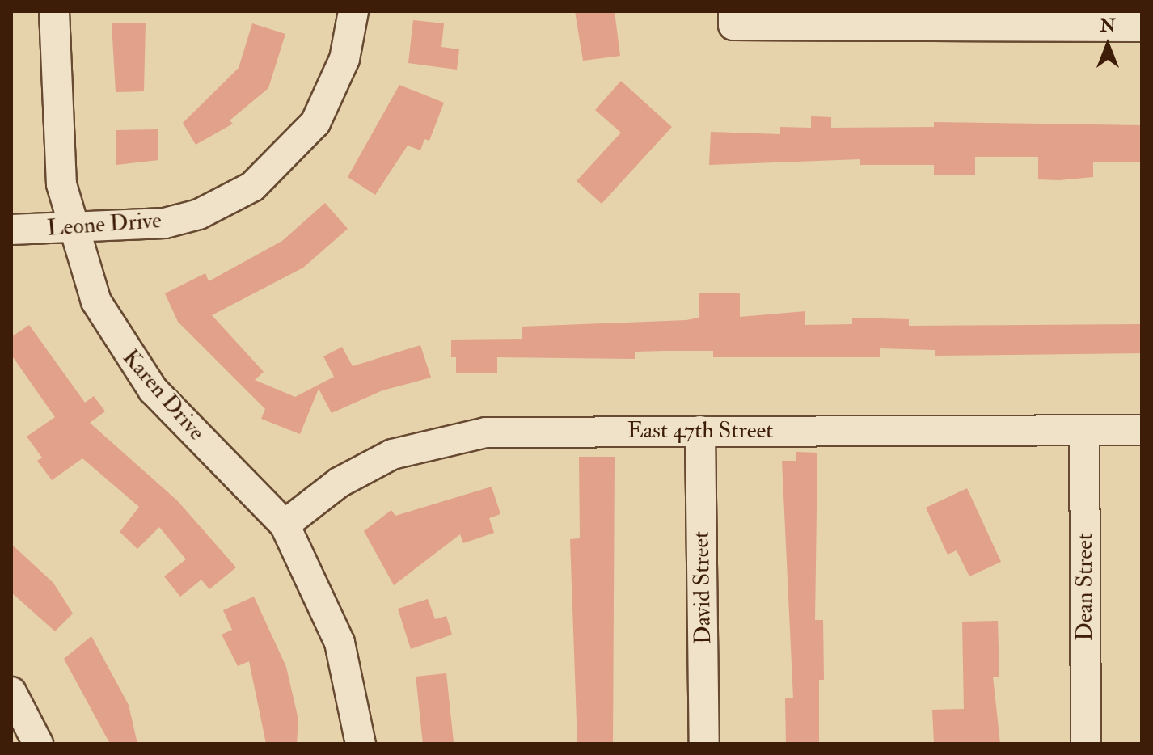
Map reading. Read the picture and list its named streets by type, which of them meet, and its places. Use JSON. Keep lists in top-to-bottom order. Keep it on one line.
{"streets":{"street":["Leone Drive","Karen Drive","East 47th Street","Dean Street","David Street"]},"crossings":[["Leone Drive","Karen Drive"],["Karen Drive","East 47th Street"],["East 47th Street","Dean Street"],["East 47th Street","David Street"]],"north":"top"}
